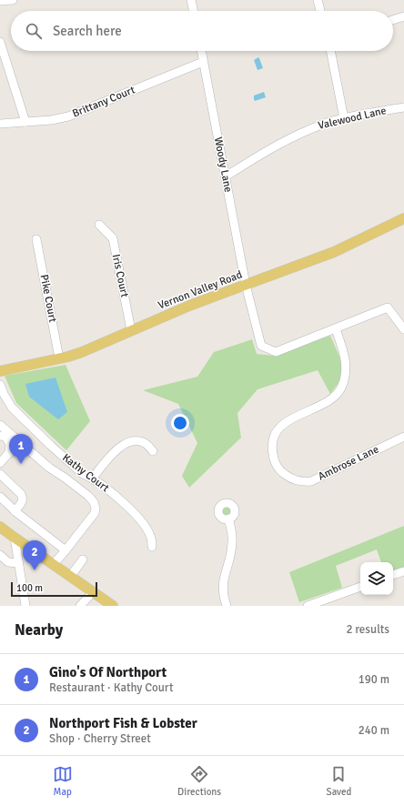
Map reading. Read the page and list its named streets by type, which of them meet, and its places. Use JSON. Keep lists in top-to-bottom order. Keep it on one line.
{"streets":{"main road":["Vernon Valley Road"],"street":["Brittany Court","Valewood Lane","Woody Lane","Iris Court","Pike Court","Ambrose Lane","Kathy Court"]},"crossings":[["Brittany Court","Woody Lane"],["Valewood Lane","Woody Lane"],["Woody Lane","Vernon Valley Road"],["Iris Court","Vernon Valley Road"],["Vernon Valley Road","Pike Court"]],"scale_bar":"100 m","page":{"search":"Search here","pins":["1","2"],"scale":"100 m","heading":["Nearby","2 results"],"list":[{"mark":"1","name":"Gino's Of Northport","note":"Restaurant · Kathy Court","value":"190 m"},{"mark":"2","name":"Northport Fish & Lobster","note":"Shop · Cherry Street","value":"240 m"}],"nav":["Map","Directions","Saved"]}}
